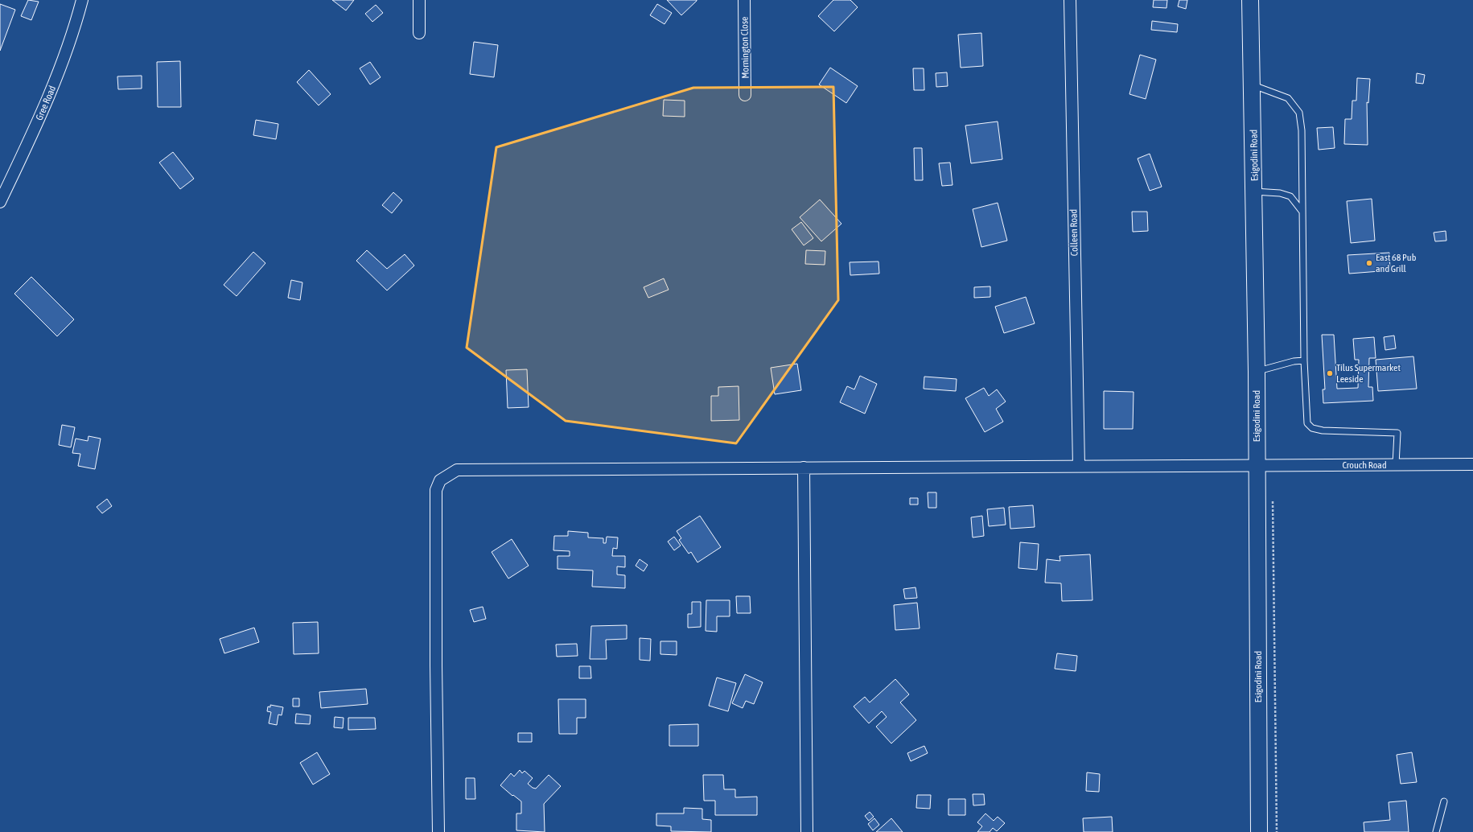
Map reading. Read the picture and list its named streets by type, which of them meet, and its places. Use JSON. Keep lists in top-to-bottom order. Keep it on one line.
{"streets":{"main road":["Esigodini Road"],"street":["Mornington Close","Gree Road","Colleen Road","Crouch Road"]},"crossings":[["Esigodini Road","Crouch Road"],["Colleen Road","Crouch Road"]],"places":["East 68 Pub and Grill","Tilus Supermarket Leeside"]}
